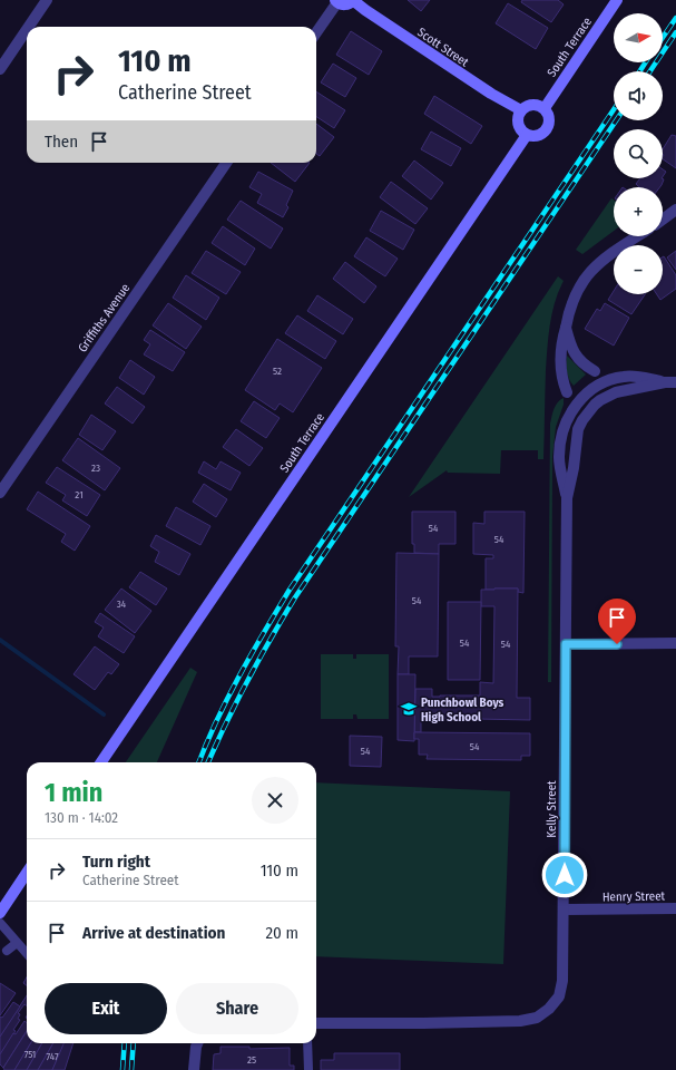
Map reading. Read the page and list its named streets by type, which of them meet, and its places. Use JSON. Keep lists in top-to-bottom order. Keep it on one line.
{"streets":{"street":["Scott Street","South Terrace","Griffiths Avenue","Kelly Street","Henry Street"]},"crossings":[["Scott Street","South Terrace"],["Kelly Street","Henry Street"]],"places":{"school or university":["Punchbowl Boys High School"]},"house_numbers":["52","23","21","54","54","54","34","54","54","54","54","751","747","25"],"north":"right","page":{"map_buttons":["+","−"],"turn":["110 m","Catherine Street"],"then":"Then","heading":["1 min","130 m · 14:02"],"list":[{"name":"Turn right","note":"Catherine Street","value":"110 m"},{"name":"Arrive at destination","value":"20 m"}],"buttons":["Exit","Share"]}}
